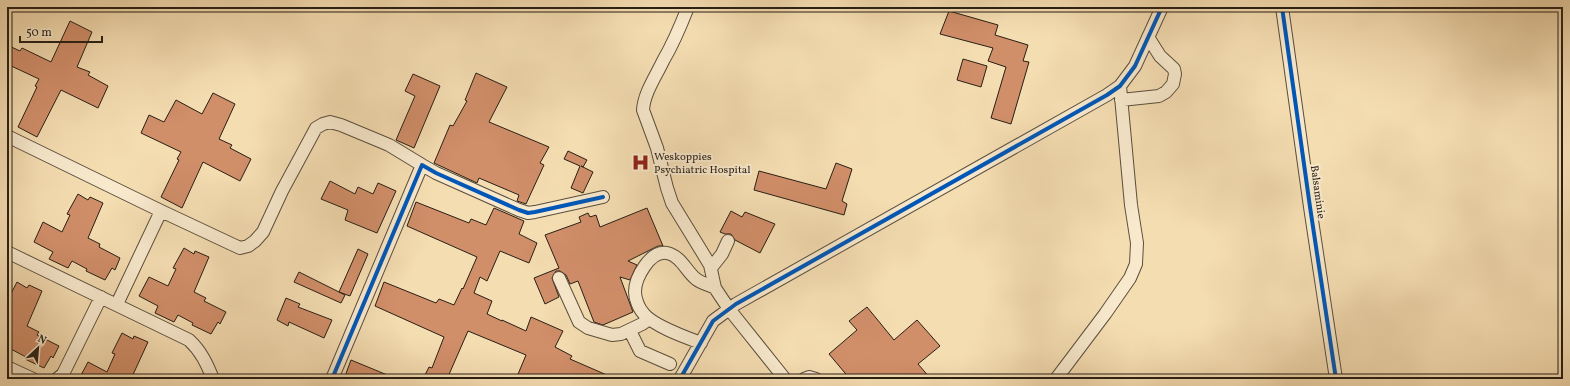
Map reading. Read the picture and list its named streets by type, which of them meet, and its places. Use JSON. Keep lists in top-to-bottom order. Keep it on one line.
{"streets":{"street":["Balsaminie"]},"places":{"hospital":["Weskoppies Psychiatric Hospital"]},"scale_bar":"50 m","north":"top right"}
